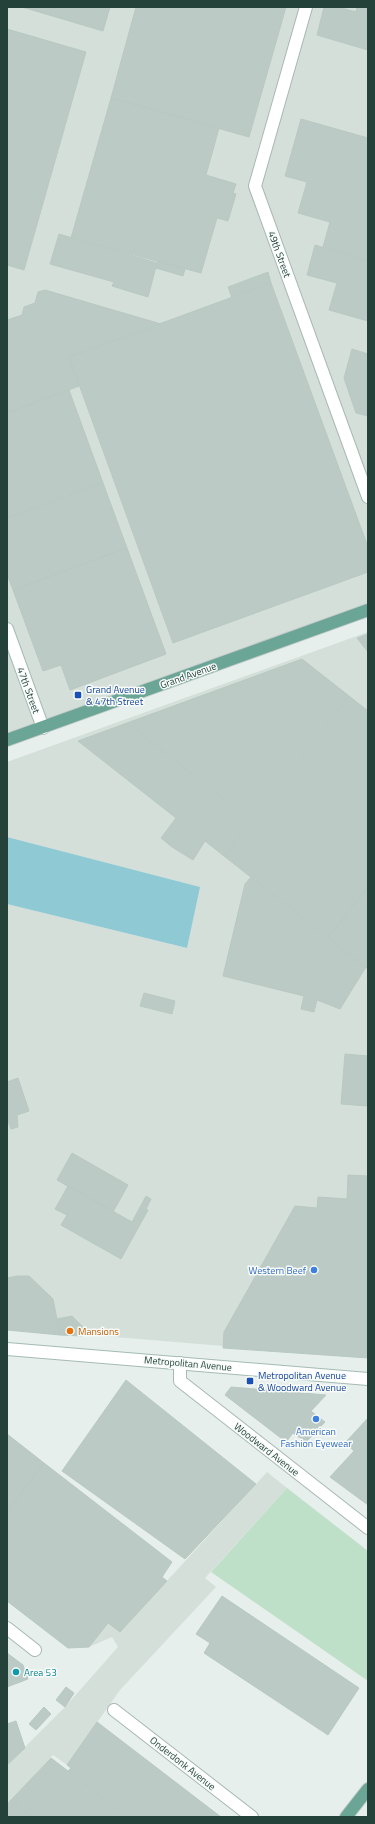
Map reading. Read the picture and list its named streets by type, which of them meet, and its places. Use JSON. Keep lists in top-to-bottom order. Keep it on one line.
{"streets":{"main road":["Grand Avenue"],"street":["49th Street","47th Street","Metropolitan Avenue","Woodward Avenue","Onderdonk Avenue"]},"crossings":[["Grand Avenue","47th Street"],["Metropolitan Avenue","Woodward Avenue"]],"places":{"transit":["Grand Avenue & 47th Street","Metropolitan Avenue & Woodward Avenue"],"other":["Western Beef","Mansions","American Fashion Eyewear","Area 53"]}}
